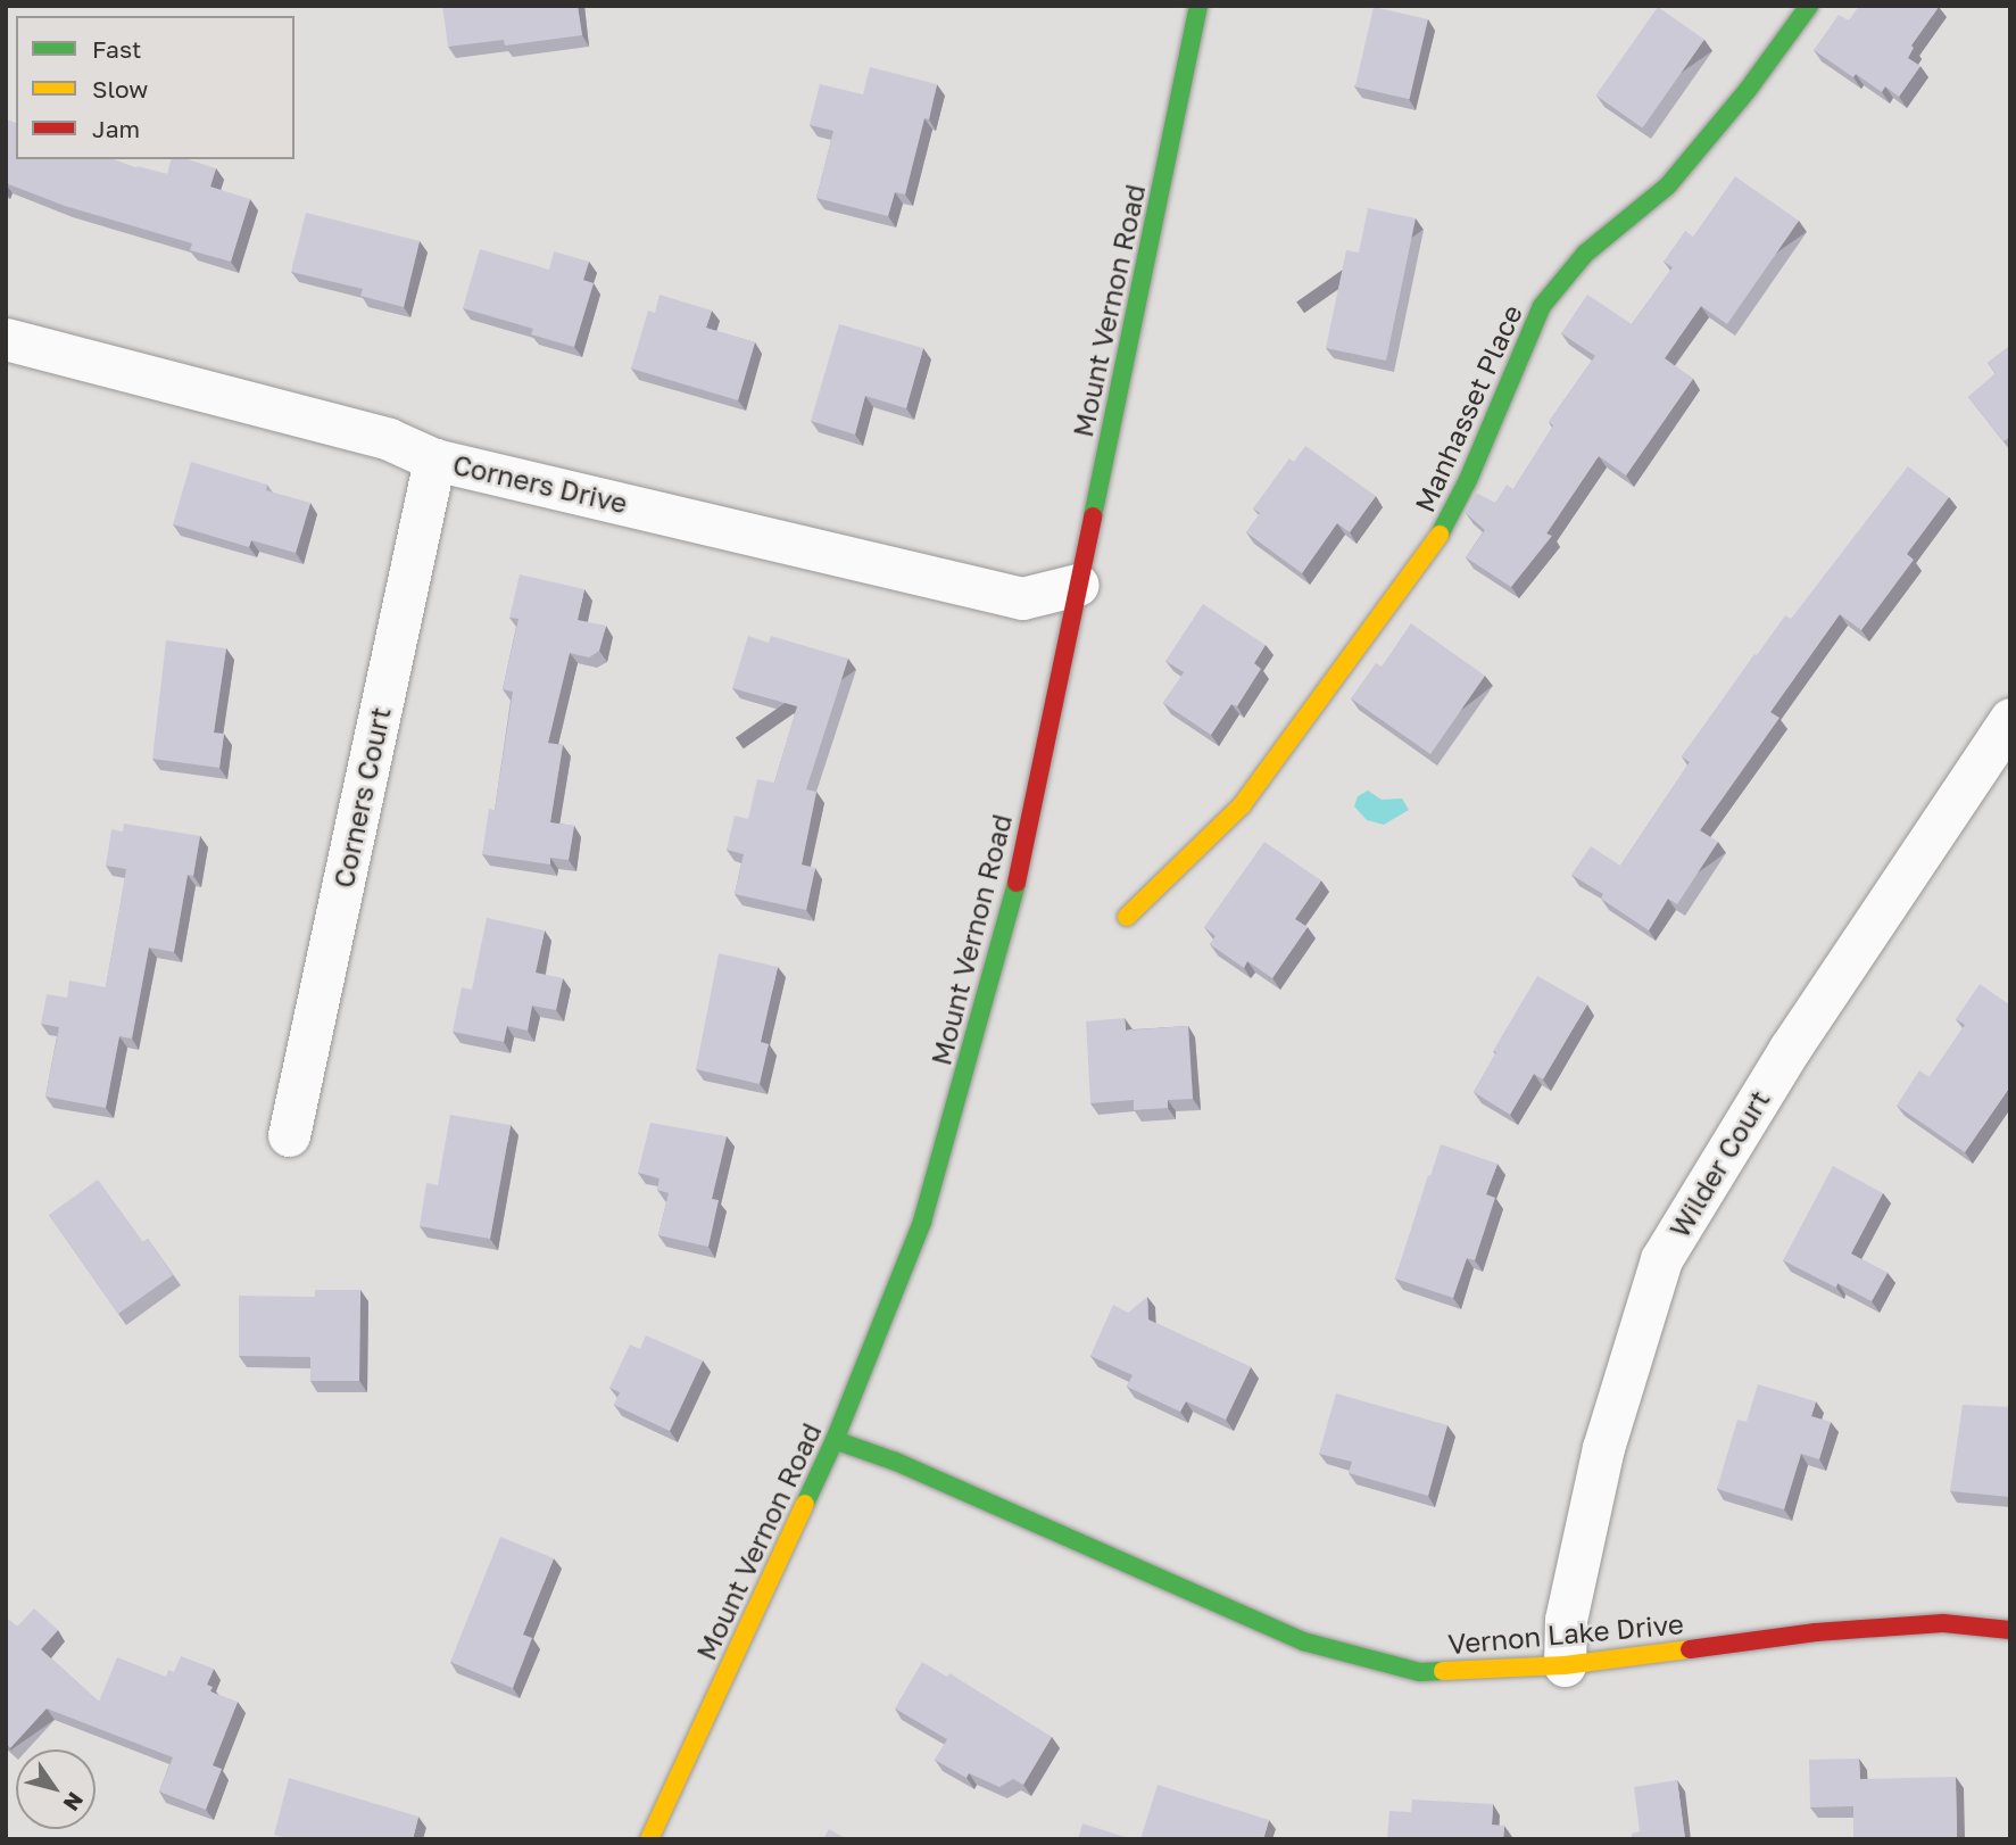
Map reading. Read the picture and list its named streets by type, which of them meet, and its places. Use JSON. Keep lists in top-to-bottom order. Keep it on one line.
{"streets":{"street":["Mount Vernon Road","Manhasset Place","Corners Drive","Corners Court","Wilder Court","Vernon Lake Drive"]},"crossings":[["Mount Vernon Road","Corners Drive"],["Mount Vernon Road","Vernon Lake Drive"],["Corners Drive","Corners Court"],["Wilder Court","Vernon Lake Drive"]],"legend":["Fast","Slow","Jam"],"north":"bottom right"}
